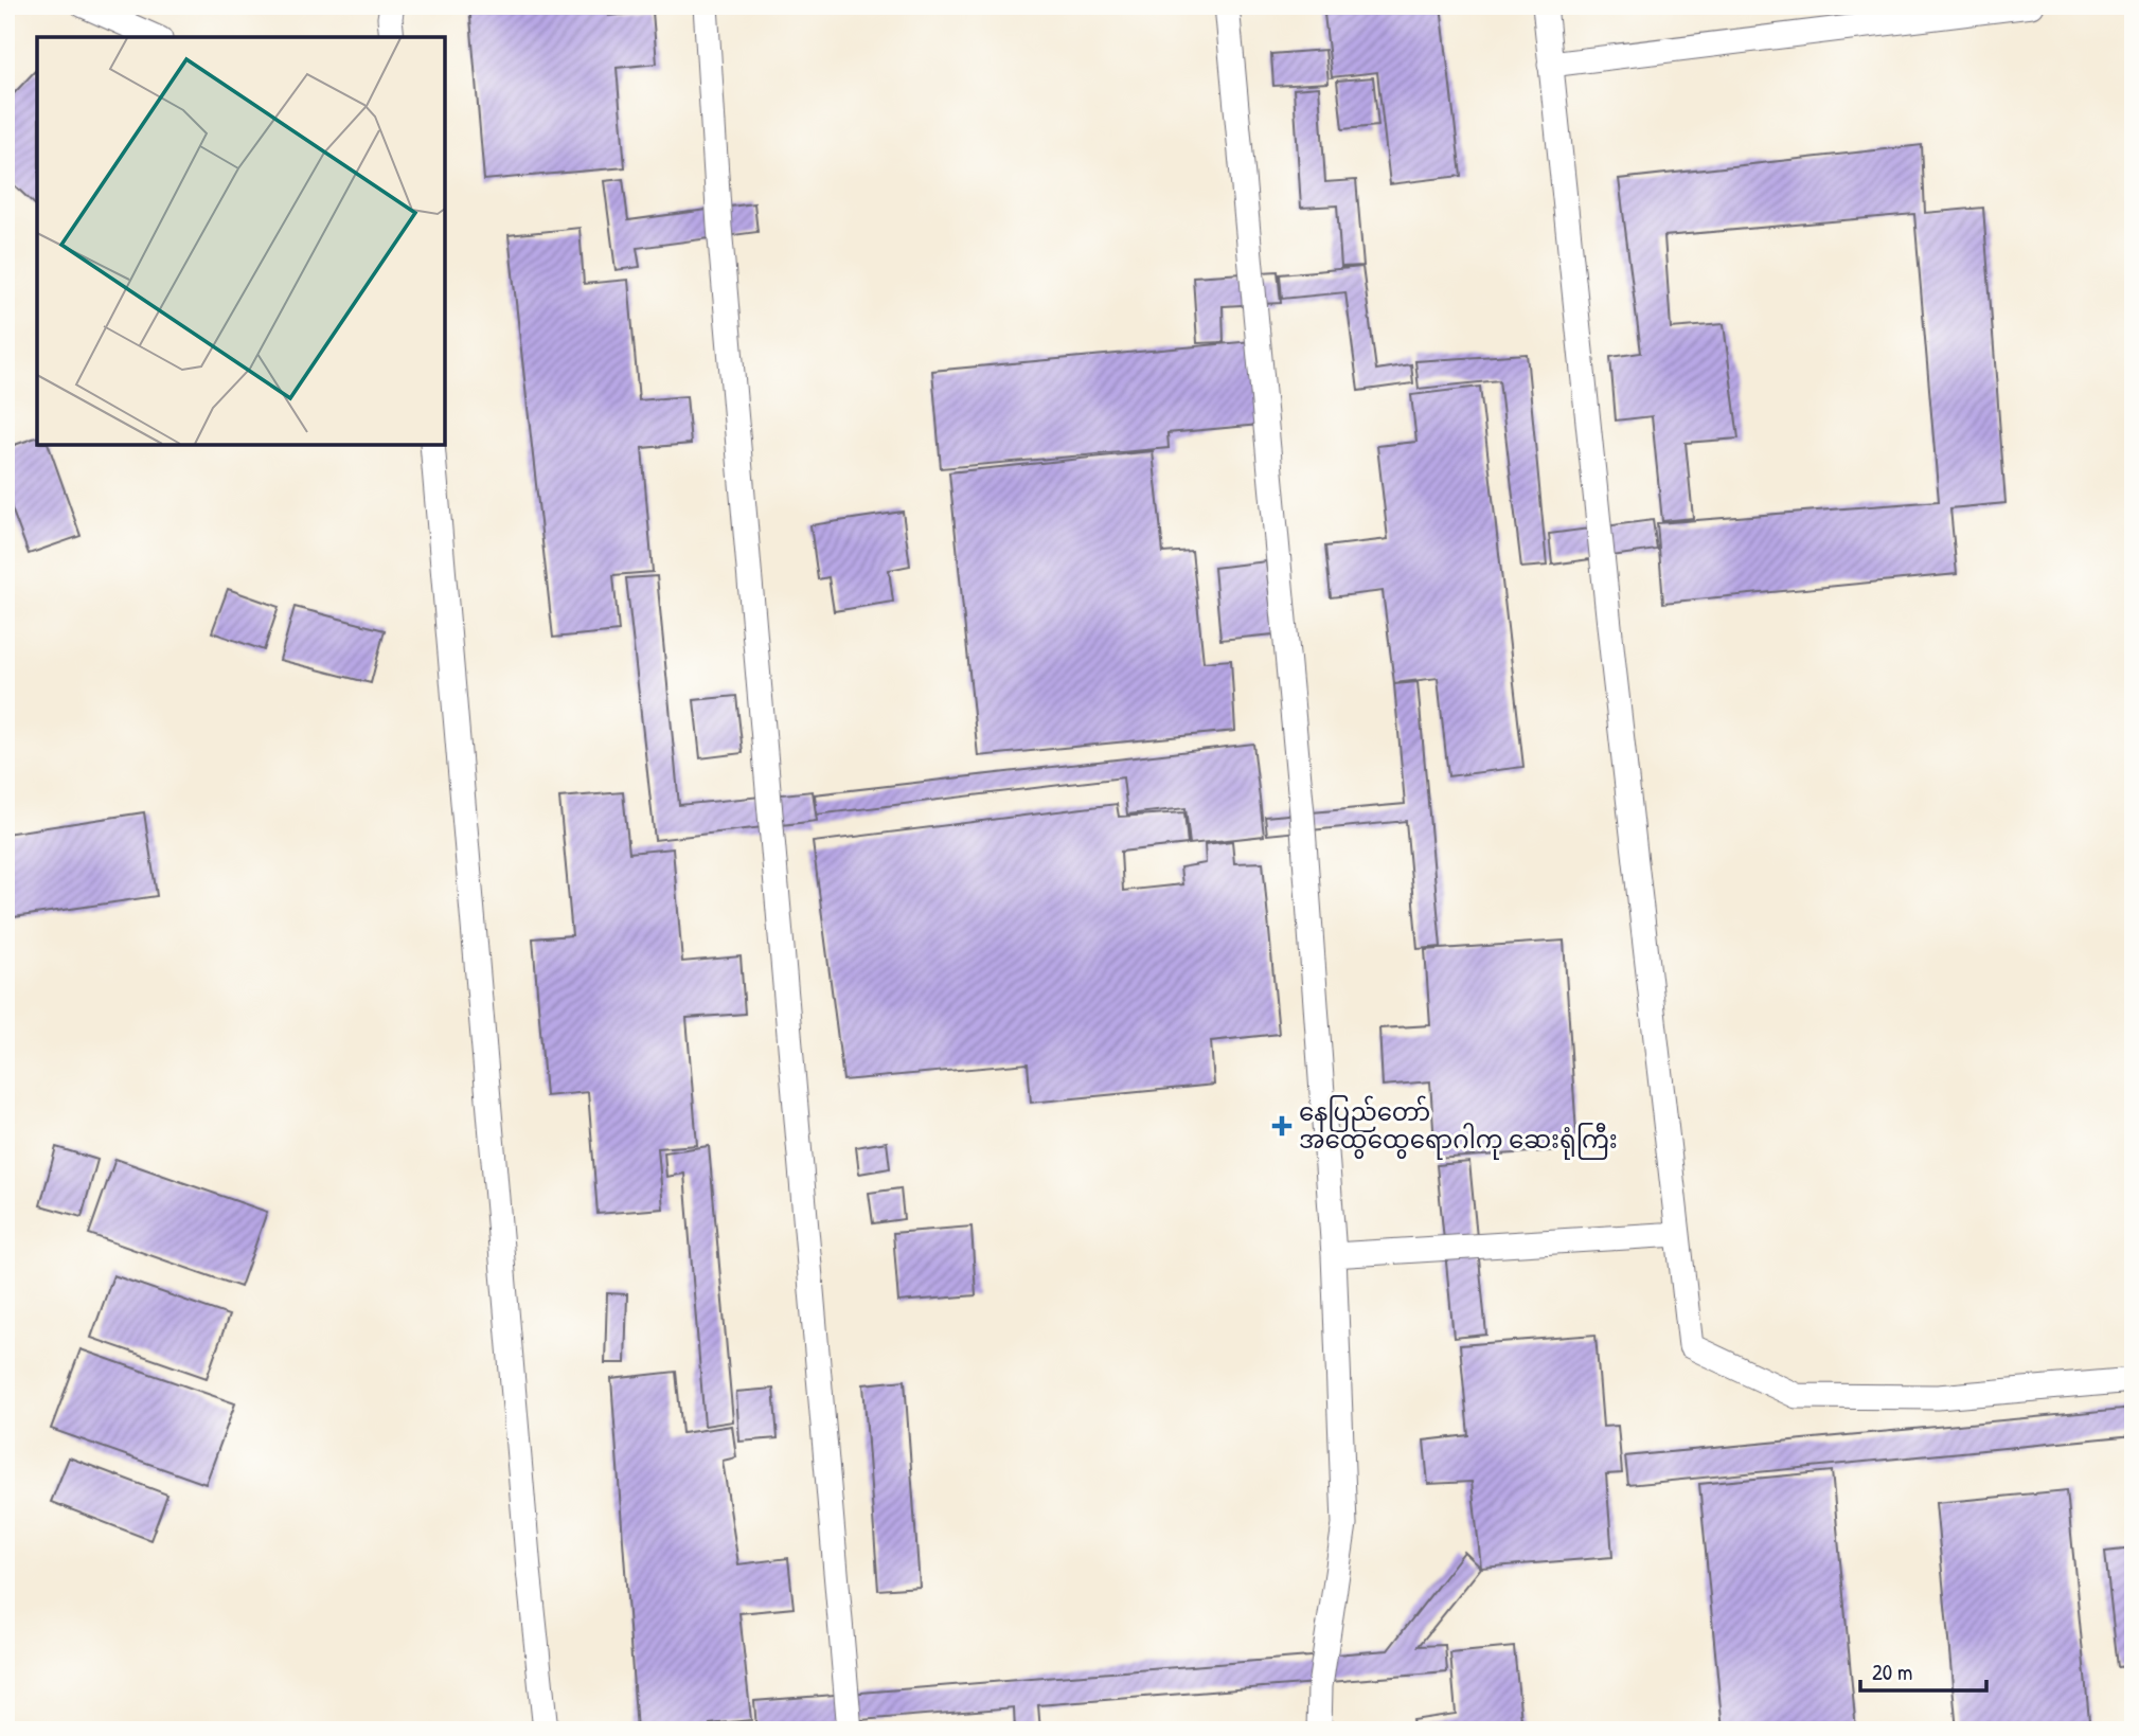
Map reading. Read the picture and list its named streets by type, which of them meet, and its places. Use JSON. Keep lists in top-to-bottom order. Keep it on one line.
{"places":{"health":["နေပြည်တော် အထွေထွေရောဂါကု ဆေးရုံကြီး"]},"scale_bar":"20 m"}
